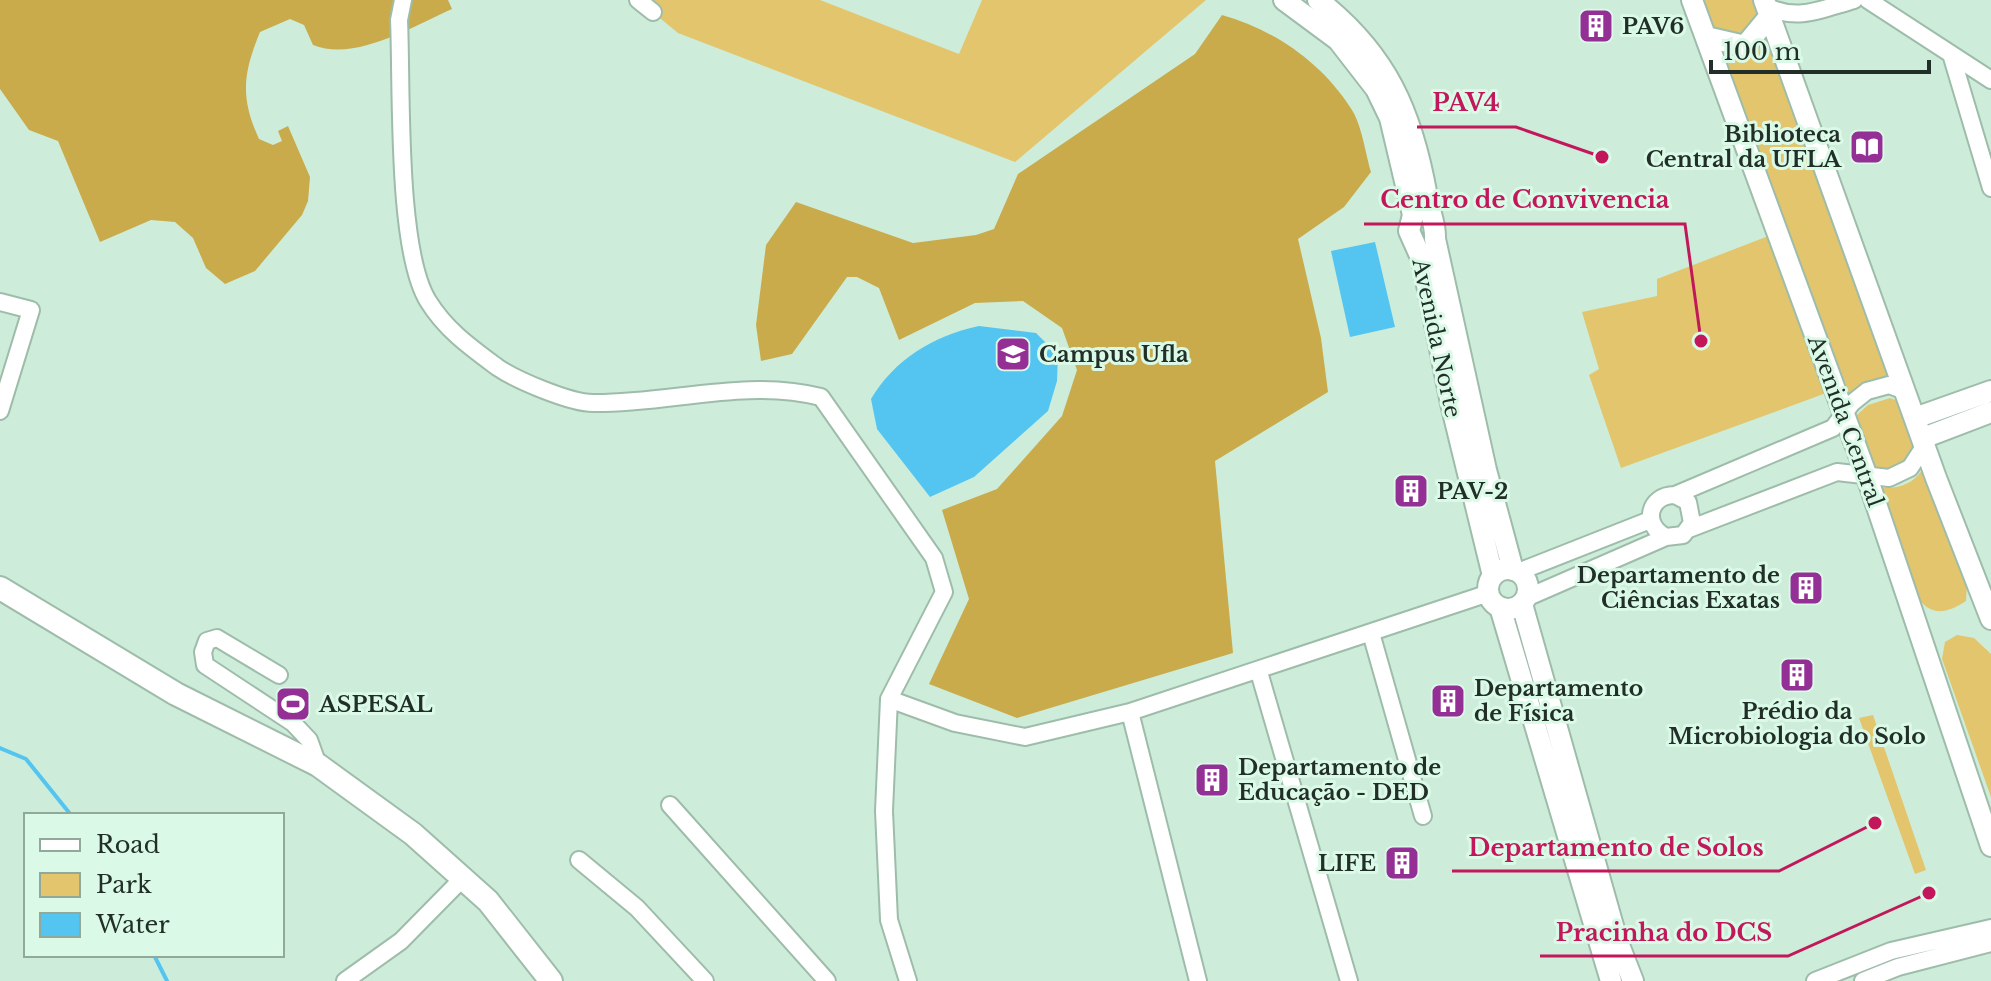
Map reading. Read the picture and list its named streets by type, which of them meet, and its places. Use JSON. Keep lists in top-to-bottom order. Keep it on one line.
{"streets":{"street":["Avenida Norte","Avenida Central"]},"places":{"building":["PAV6","PAV-2","Departamento de Ciências Exatas","Prédio da Microbiologia do Solo","Departamento de Física","Departamento de Educação - DED","LIFE"],"library":["Biblioteca Central da UFLA"],"other":["PAV4","Centro de Convivencia","Departamento de Solos","Pracinha do DCS"],"school or university":["Campus Ufla"],"sports":["ASPESAL"]},"legend":["Road","Park","Water"],"scale_bar":"100 m"}
